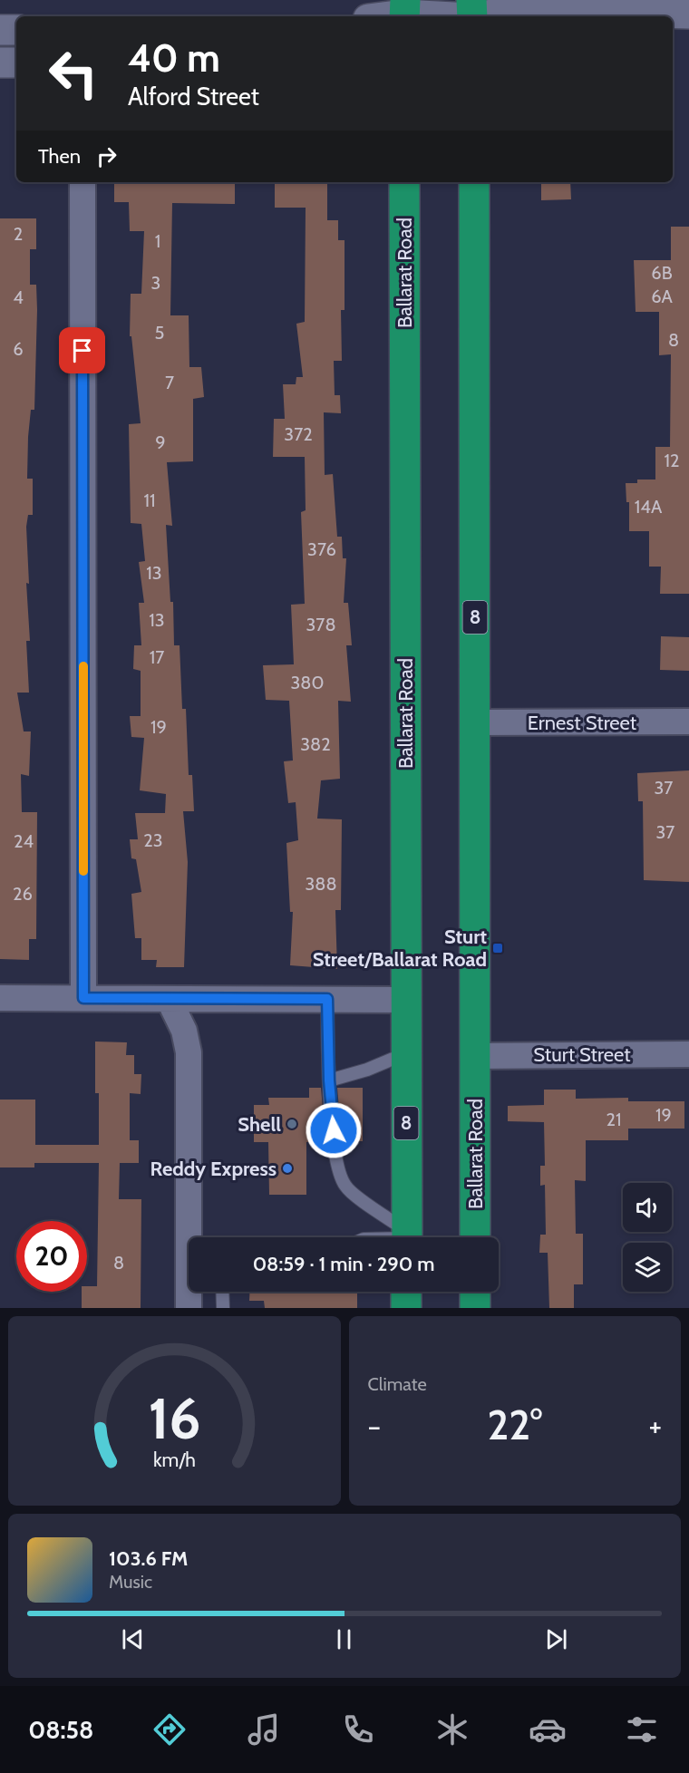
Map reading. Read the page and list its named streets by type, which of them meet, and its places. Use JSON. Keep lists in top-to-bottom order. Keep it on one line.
{"streets":{"highway":["Ballarat Road","8"],"street":["Ernest Street","Sturt Street"]},"crossings":[["Ballarat Road","Ernest Street"],["Ballarat Road","Sturt Street"]],"places":{"transit":["Sturt Street/Ballarat Road"],"other":["Shell","Reddy Express"]},"house_numbers":["2","1","6B","3","6A","4","5","8","6","7","372","9","12","11","14A","376","13","13","378","17","380","19","382","37","37","23","24","388","26","19","21","8"],"page":{"turn":["40 m","Alford Street"],"then":"Then","limit":"20","trip":"08:59 · 1 min · 290 m","tile":"Climate","heat":["−","22°","+"],"song":["103.6 FM","Music"],"tabs":"08:58","gauge":["16","km/h"]}}
